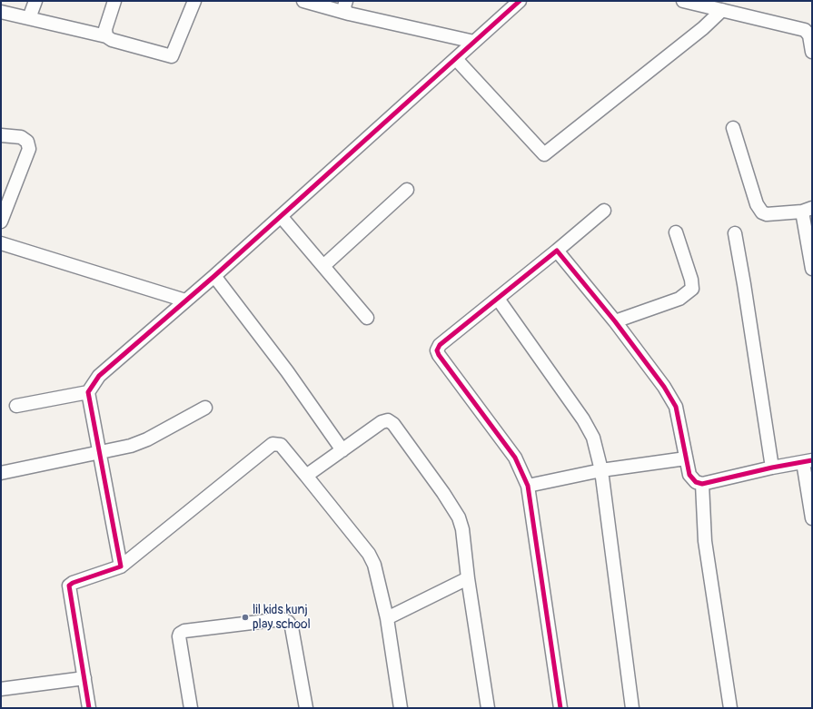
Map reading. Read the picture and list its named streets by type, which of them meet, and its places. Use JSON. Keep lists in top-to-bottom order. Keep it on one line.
{"places":["lil kids kunj play school"]}
